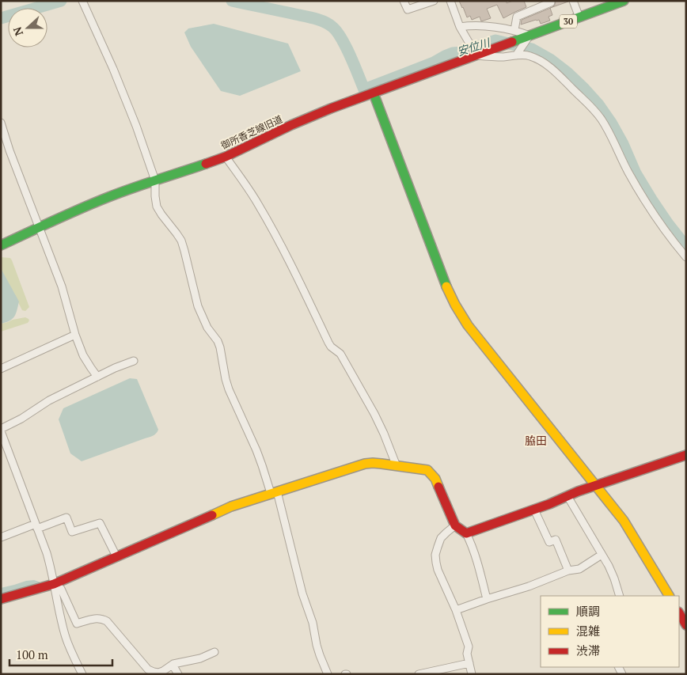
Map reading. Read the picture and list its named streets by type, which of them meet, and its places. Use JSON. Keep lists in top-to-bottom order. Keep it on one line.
{"streets":{"street":["30","御所香芝線旧道"]},"crossings":[["30","御所香芝線旧道"]],"districts":["脇田"],"water":["安位川"],"legend":["順調","混雑","渋滞"],"scale_bar":"100 m","north":"left"}
